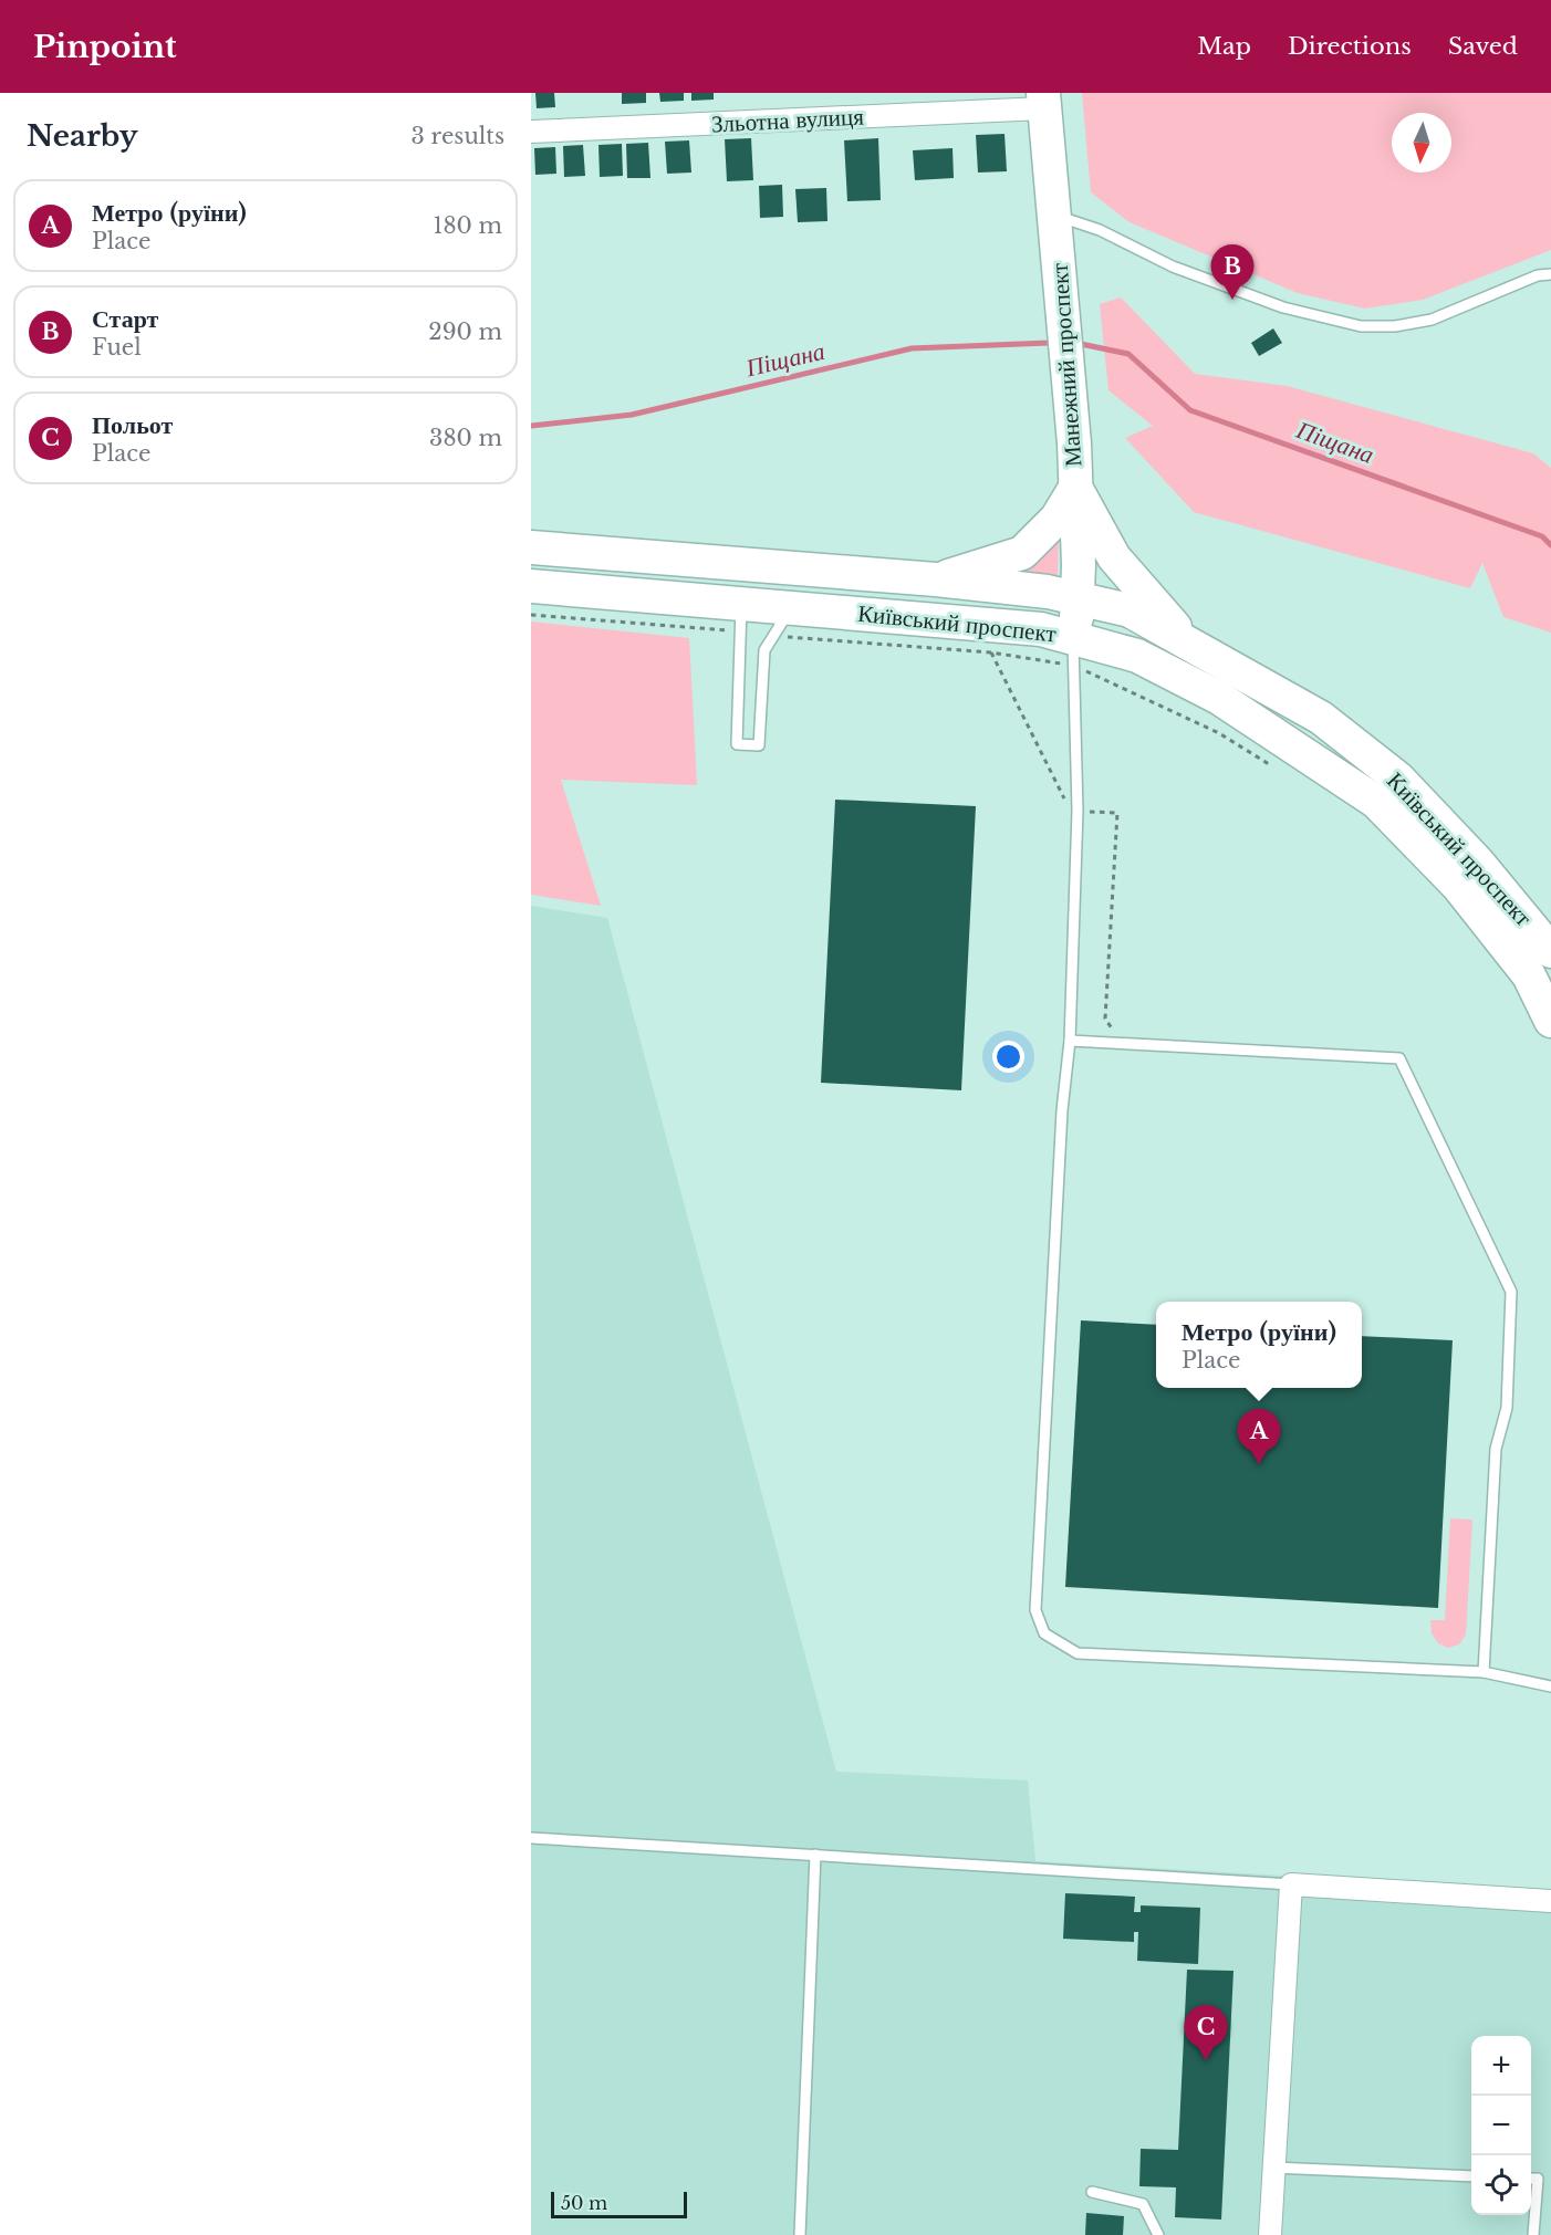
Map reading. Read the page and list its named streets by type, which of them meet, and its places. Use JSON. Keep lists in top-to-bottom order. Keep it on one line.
{"streets":{"main road":["Манежний проспект","Київський проспект"],"street":["Зльотна вулиця"]},"crossings":[["Зльотна вулиця","Манежний проспект"],["Манежний проспект","Київський проспект"]],"water":["Піщана"],"scale_bar":"50 m","north":"bottom","page":{"header":"Pinpoint","nav":["Map","Directions","Saved"],"heading":["Nearby","3 results"],"list":[{"mark":"A","name":"Метро (руїни)","note":"Place","value":"180 m"},{"mark":"B","name":"Старт","note":"Fuel","value":"290 m"},{"mark":"C","name":"Польот","note":"Place","value":"380 m"}],"pins":["B","A","C"],"popup":["Метро (руїни)","Place"],"map_buttons":["+","−"],"scale":"50 m"}}
